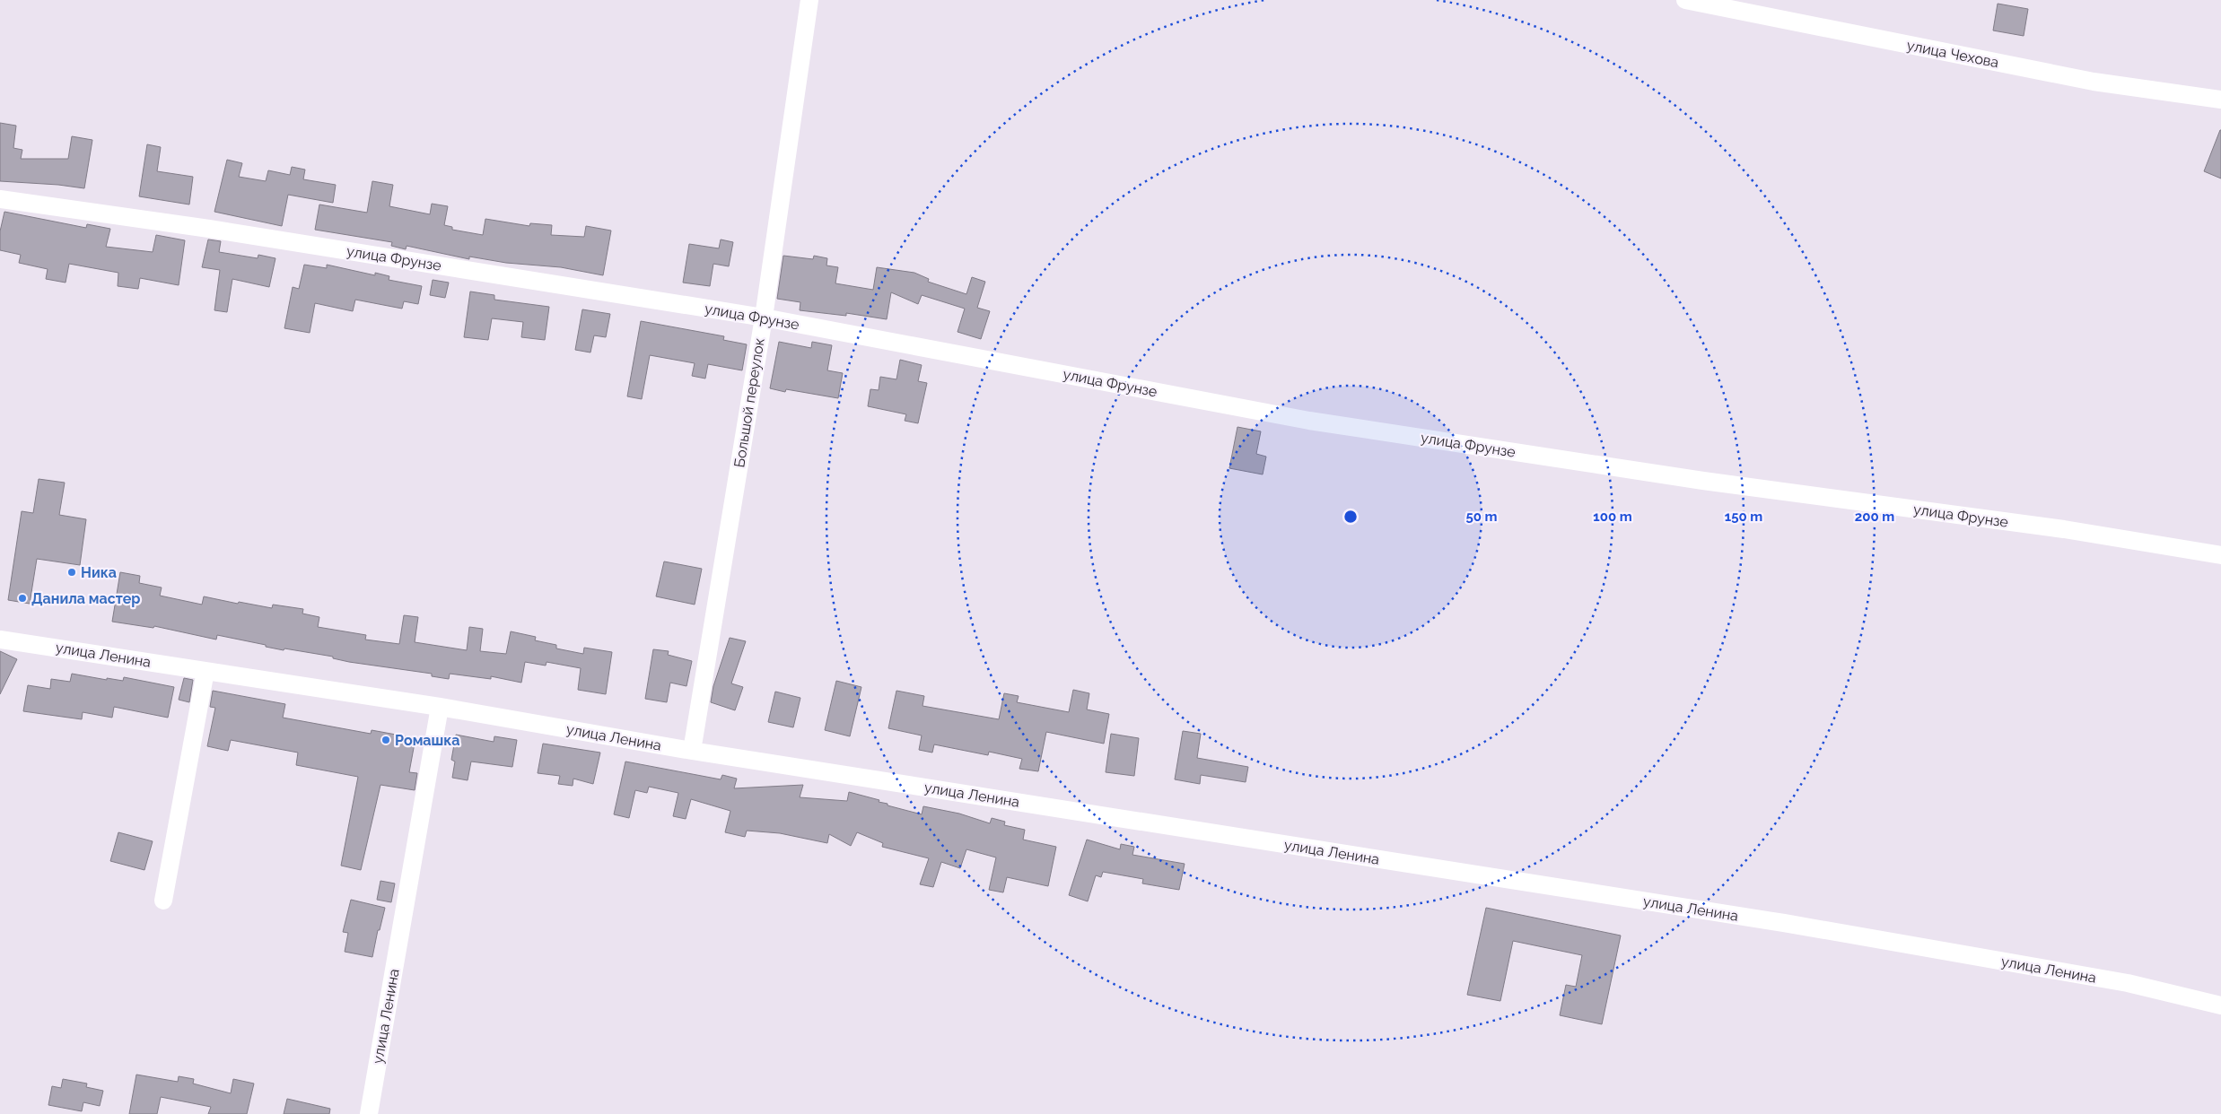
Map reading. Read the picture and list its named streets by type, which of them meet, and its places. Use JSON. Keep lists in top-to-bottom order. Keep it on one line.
{"streets":{"street":["улица Чехова","улица Фрунзе","Большой переулок","улица Ленина"]},"crossings":[["улица Фрунзе","Большой переулок"],["Большой переулок","улица Ленина"]],"places":["Ника","Данила мастер","Ромашка"],"rings":["50 m","100 m","150 m","200 m"]}
